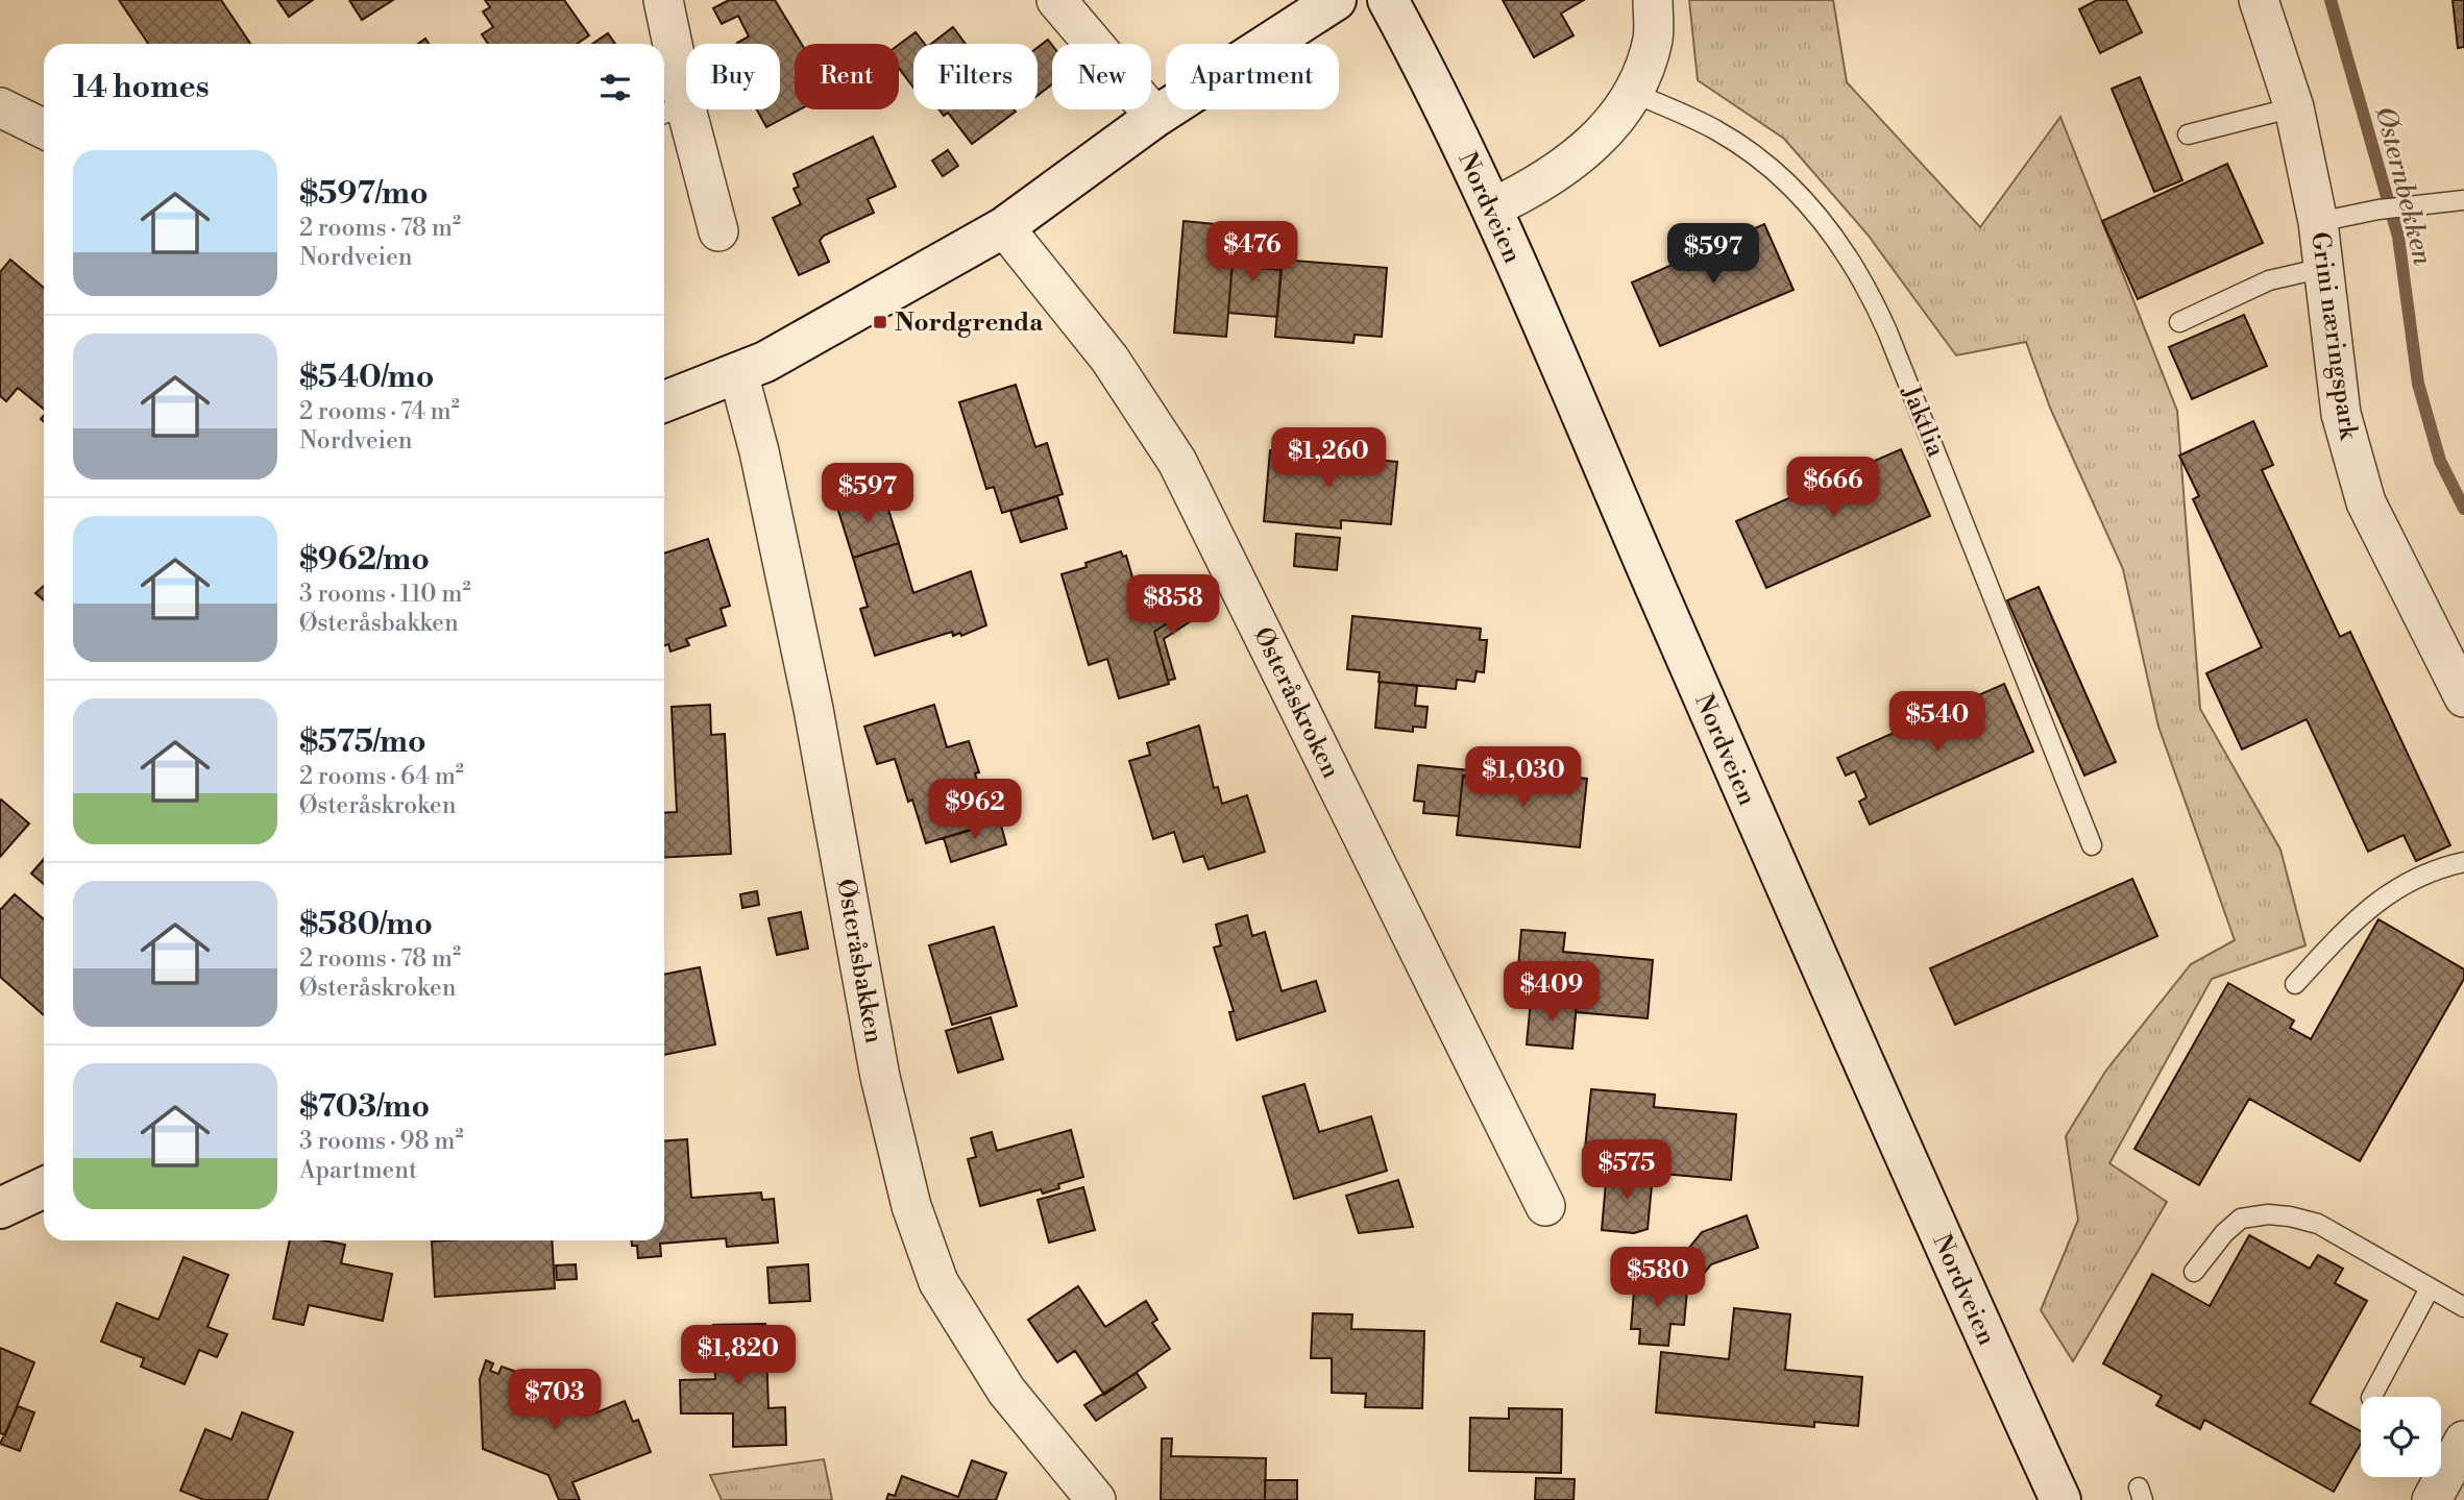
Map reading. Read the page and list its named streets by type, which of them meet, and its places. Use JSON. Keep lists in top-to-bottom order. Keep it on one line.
{"streets":{"main road":["Nordveien"],"street":["Grini næringspark","Østeråskroken","Østeråsbakken"],"lane":["Jaktlia"]},"water":["Østernbekken"],"places":{"transit":["Nordgrenda"]},"page":{"chip":["Buy","Rent","Filters","New","Apartment"],"heading":"14 homes","list":[{"name":"$597/mo","note":"2 rooms · 78 m² · Nordveien"},{"name":"$540/mo","note":"2 rooms · 74 m² · Nordveien"},{"name":"$962/mo","note":"3 rooms · 110 m² · Østeråsbakken"},{"name":"$575/mo","note":"2 rooms · 64 m² · Østeråskroken"},{"name":"$580/mo","note":"2 rooms · 78 m² · Østeråskroken"},{"name":"$703/mo","note":"3 rooms · 98 m² · Apartment"}],"price":["$476","$597","$1,260","$666","$597","$858","$540","$1,030","$962","$409","$575","$580","$1,820","$703"]}}
